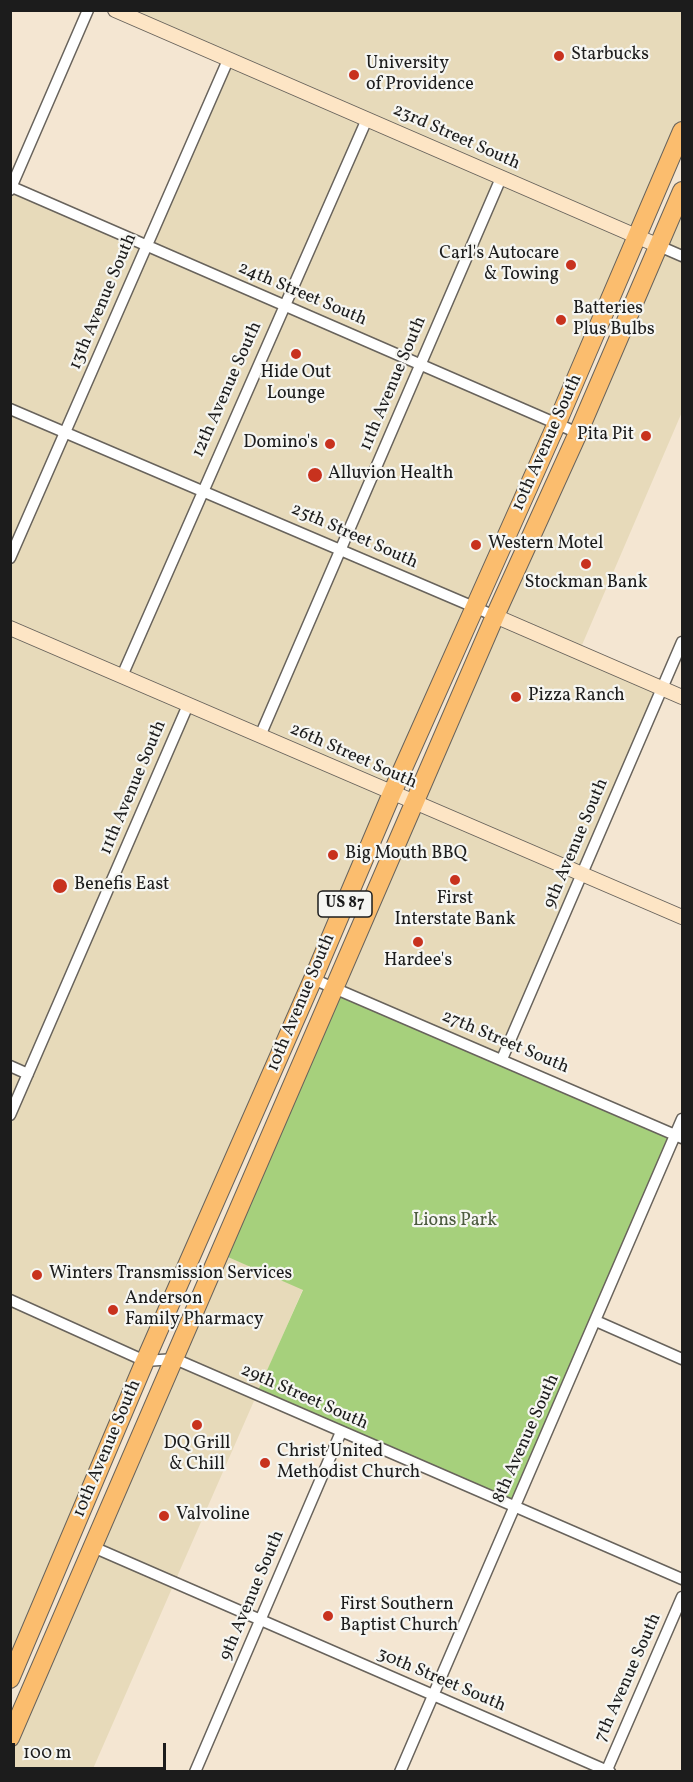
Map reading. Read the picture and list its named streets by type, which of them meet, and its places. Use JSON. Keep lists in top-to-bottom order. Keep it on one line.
{"streets":{"highway":["10th Avenue South","US 87"],"street":["23rd Street South","24th Street South","13th Avenue South","11th Avenue South","12th Avenue South","25th Street South","26th Street South","9th Avenue South","27th Street South","29th Street South","8th Avenue South","7th Avenue South","30th Street South"]},"crossings":[["23rd Street South","13th Avenue South"],["23rd Street South","11th Avenue South"],["23rd Street South","12th Avenue South"],["23rd Street South","10th Avenue South"],["24th Street South","13th Avenue South"],["24th Street South","11th Avenue South"],["24th Street South","12th Avenue South"],["24th Street South","10th Avenue South"],["13th Avenue South","25th Street South"],["11th Avenue South","25th Street South"],["11th Avenue South","26th Street South"],["12th Avenue South","25th Street South"],["12th Avenue South","26th Street South"],["10th Avenue South","25th Street South"],["10th Avenue South","26th Street South"],["10th Avenue South","27th Street South"],["10th Avenue South","29th Street South"],["10th Avenue South","30th Street South"],["25th Street South","9th Avenue South"],["26th Street South","9th Avenue South"],["9th Avenue South","27th Street South"],["9th Avenue South","29th Street South"],["9th Avenue South","30th Street South"],["27th Street South","8th Avenue South"],["29th Street South","8th Avenue South"],["8th Avenue South","30th Street South"],["7th Avenue South","30th Street South"]],"parks":["Lions Park"],"places":["Starbucks","University of Providence","Carl's Autocare & Towing","Batteries Plus Bulbs","Hide Out Lounge","Pita Pit","Domino's","Alluvion Health","Western Motel","Stockman Bank","Pizza Ranch","Big Mouth BBQ","First Interstate Bank","Benefis East","Hardee's","Winters Transmission Services","Anderson Family Pharmacy","DQ Grill & Chill","Christ United Methodist Church","Valvoline","First Southern Baptist Church"],"scale_bar":"100 m"}
